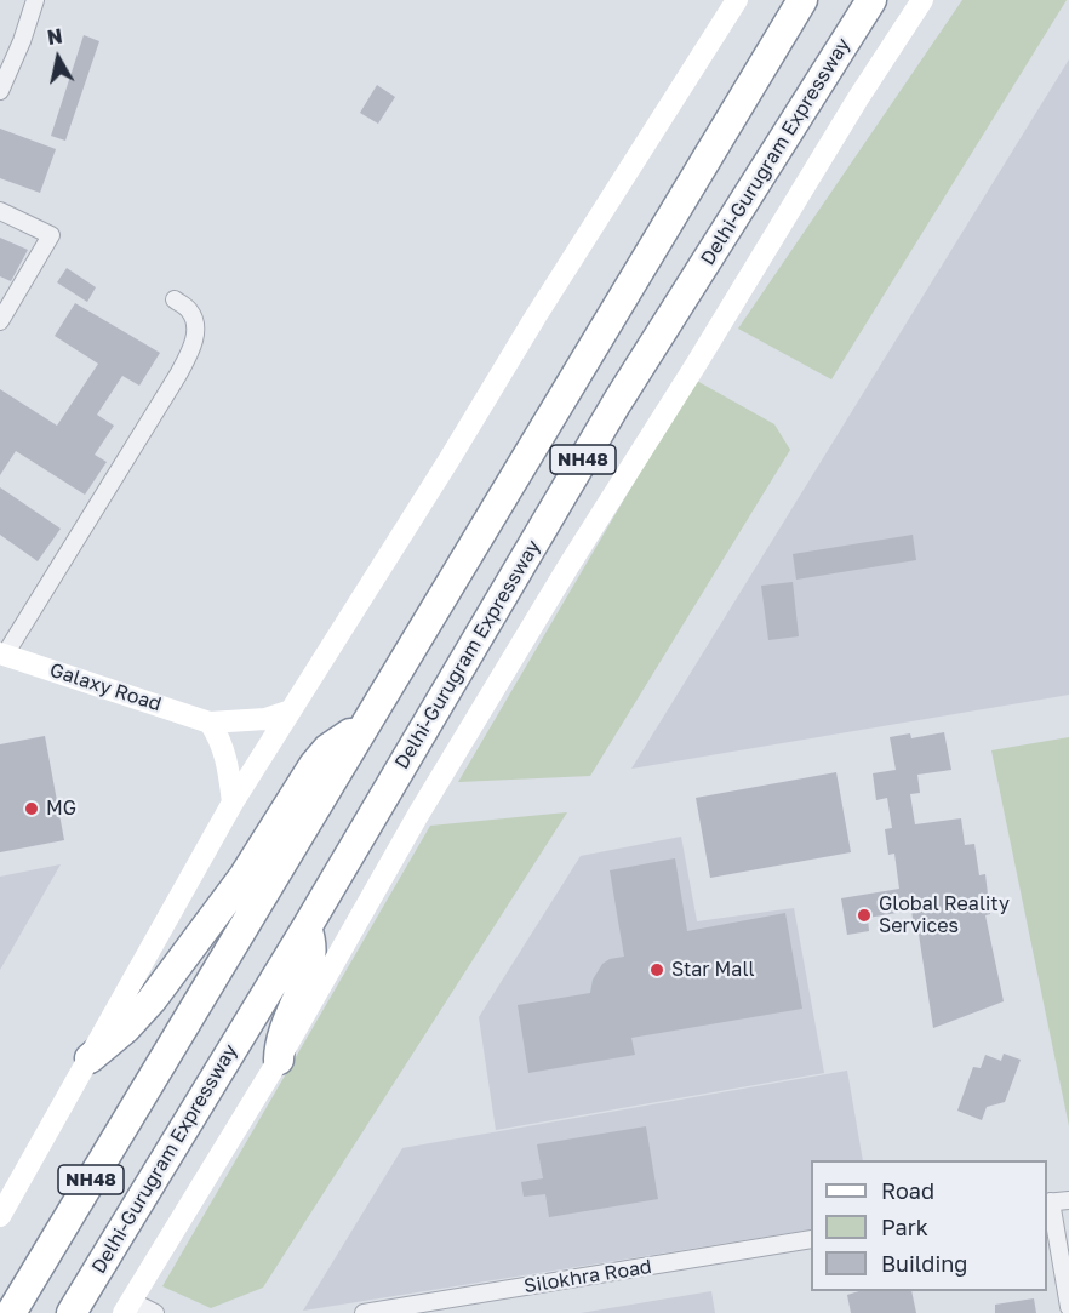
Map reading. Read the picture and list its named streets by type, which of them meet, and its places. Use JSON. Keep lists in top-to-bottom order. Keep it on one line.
{"streets":{"highway":["Delhi-Gurugram Expressway","NH48"],"main road":["Galaxy Road"],"street":["Silokhra Road"]},"places":["MG","Global Reality Services","Star Mall"],"legend":["Road","Park","Building"],"north":"top"}
